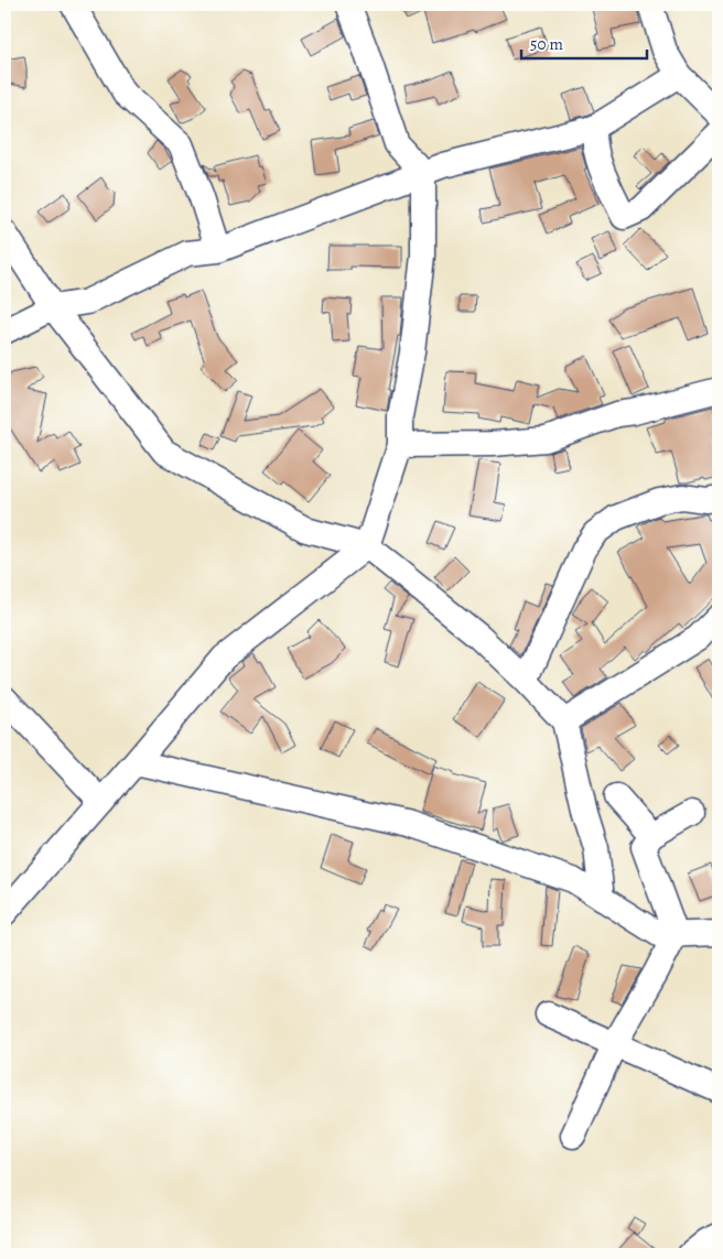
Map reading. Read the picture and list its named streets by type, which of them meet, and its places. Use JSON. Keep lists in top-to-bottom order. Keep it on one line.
{"scale_bar":"50 m"}
